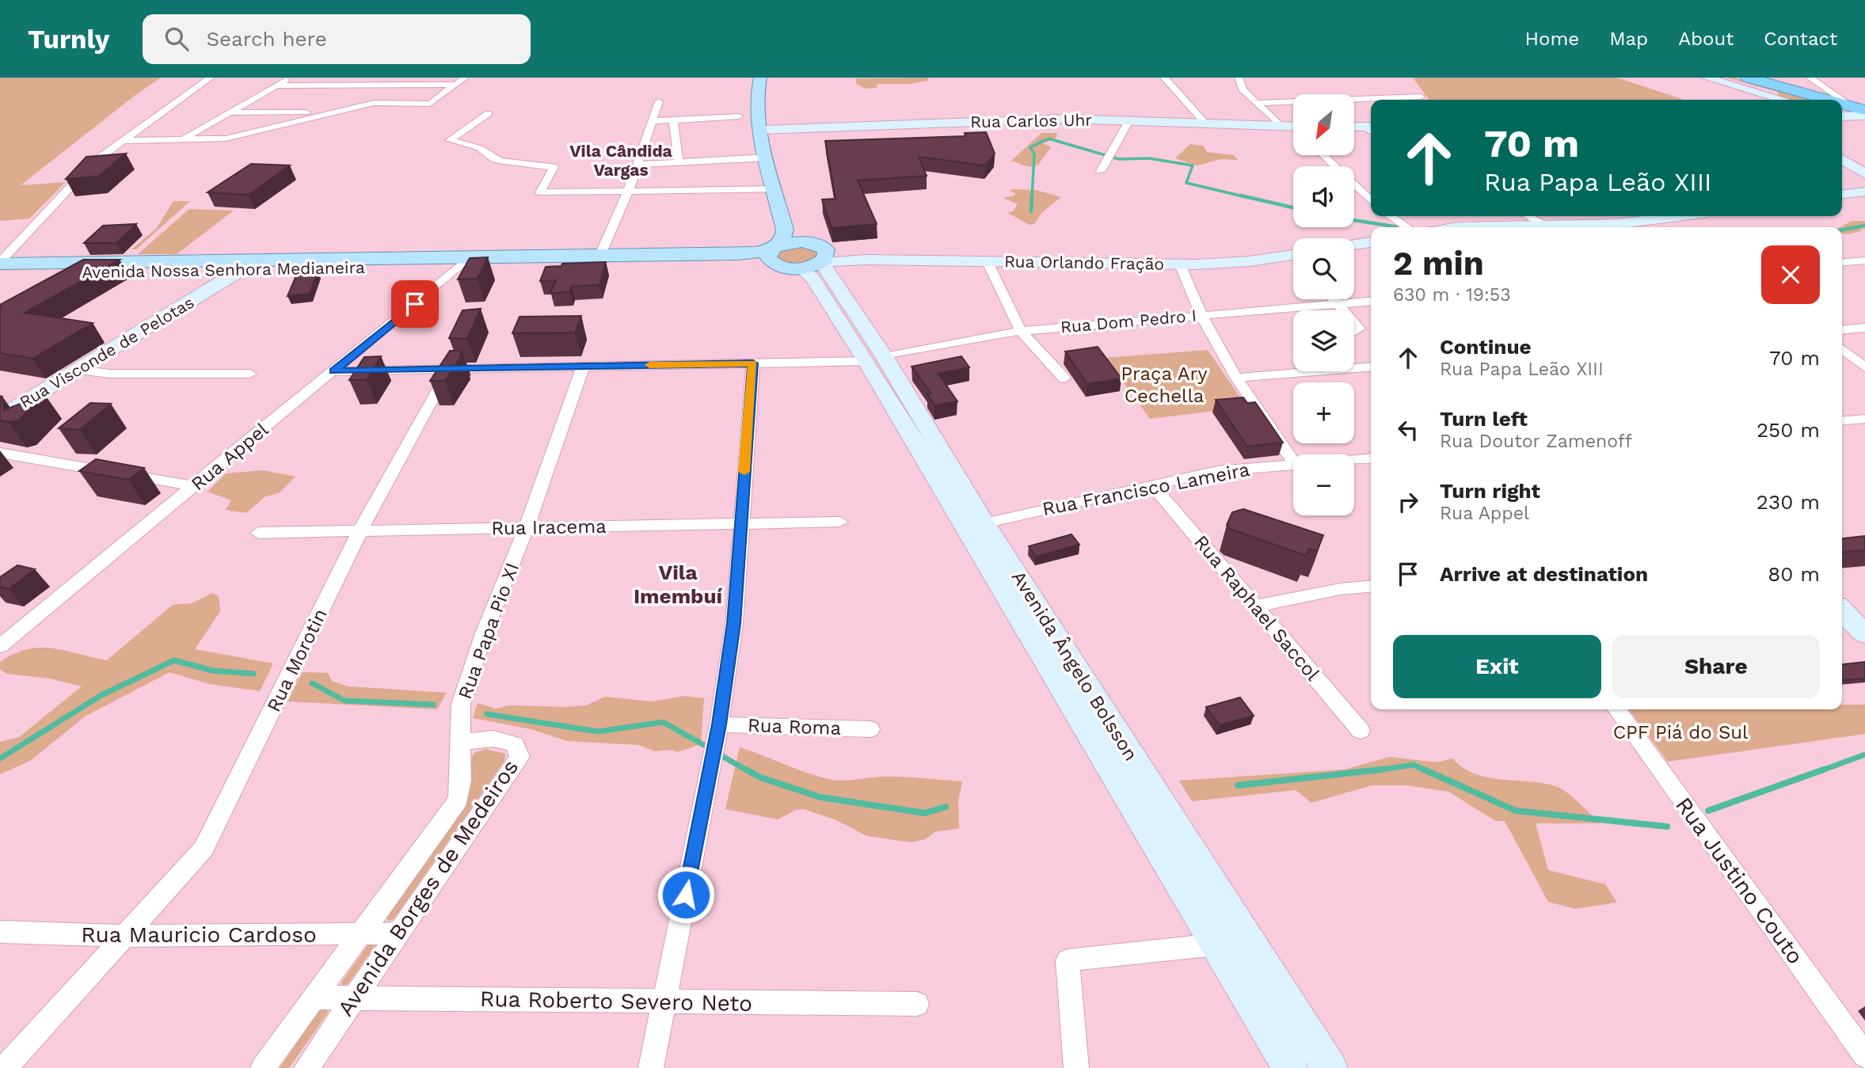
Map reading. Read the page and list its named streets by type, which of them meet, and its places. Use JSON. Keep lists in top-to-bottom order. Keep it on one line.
{"streets":{"main road":["Avenida Nossa Senhora Medianeira"],"street":["Rua Carlos Uhr","Rua Orlando Fração","Rua Dom Pedro I","Rua Visconde de Pelotas","Rua Appel","Rua Francisco Lameira","Rua Iracema","Rua Raphael Saccol","Rua Papa Pio XI","Rua Morotin","Avenida Ângelo Bolsson","Rua Roma","Rua Justino Couto","Avenida Borges de Medeiros","Rua Mauricio Cardoso","Rua Roberto Severo Neto"]},"crossings":[["Rua Orlando Fração","Avenida Nossa Senhora Medianeira"],["Rua Orlando Fração","Avenida Ângelo Bolsson"],["Avenida Nossa Senhora Medianeira","Rua Visconde de Pelotas"],["Avenida Nossa Senhora Medianeira","Rua Appel"],["Avenida Nossa Senhora Medianeira","Avenida Ângelo Bolsson"],["Rua Dom Pedro I","Rua Appel"],["Rua Dom Pedro I","Rua Papa Pio XI"],["Rua Dom Pedro I","Rua Morotin"],["Rua Dom Pedro I","Avenida Ângelo Bolsson"],["Rua Francisco Lameira","Rua Raphael Saccol"],["Rua Francisco Lameira","Avenida Ângelo Bolsson"],["Rua Iracema","Rua Papa Pio XI"],["Rua Iracema","Rua Morotin"],["Rua Papa Pio XI","Avenida Borges de Medeiros"],["Rua Morotin","Rua Mauricio Cardoso"],["Avenida Borges de Medeiros","Rua Mauricio Cardoso"],["Avenida Borges de Medeiros","Rua Roberto Severo Neto"]],"districts":["Vila Cândida Vargas","Vila Imembuí"],"parks":["Praça Ary Cechella","CPF Piá do Sul"],"north":"bottom left","page":{"header":"Turnly","search":"Search here","nav":["Home","Map","About","Contact"],"map_buttons":["+","−"],"turn":["70 m","Rua Papa Leão XIII"],"heading":["2 min","630 m · 19:53"],"list":[{"name":"Continue","note":"Rua Papa Leão XIII","value":"70 m"},{"name":"Turn left","note":"Rua Doutor Zamenoff","value":"250 m"},{"name":"Turn right","note":"Rua Appel","value":"230 m"},{"name":"Arrive at destination","value":"80 m"}],"buttons":["Exit","Share"]}}
